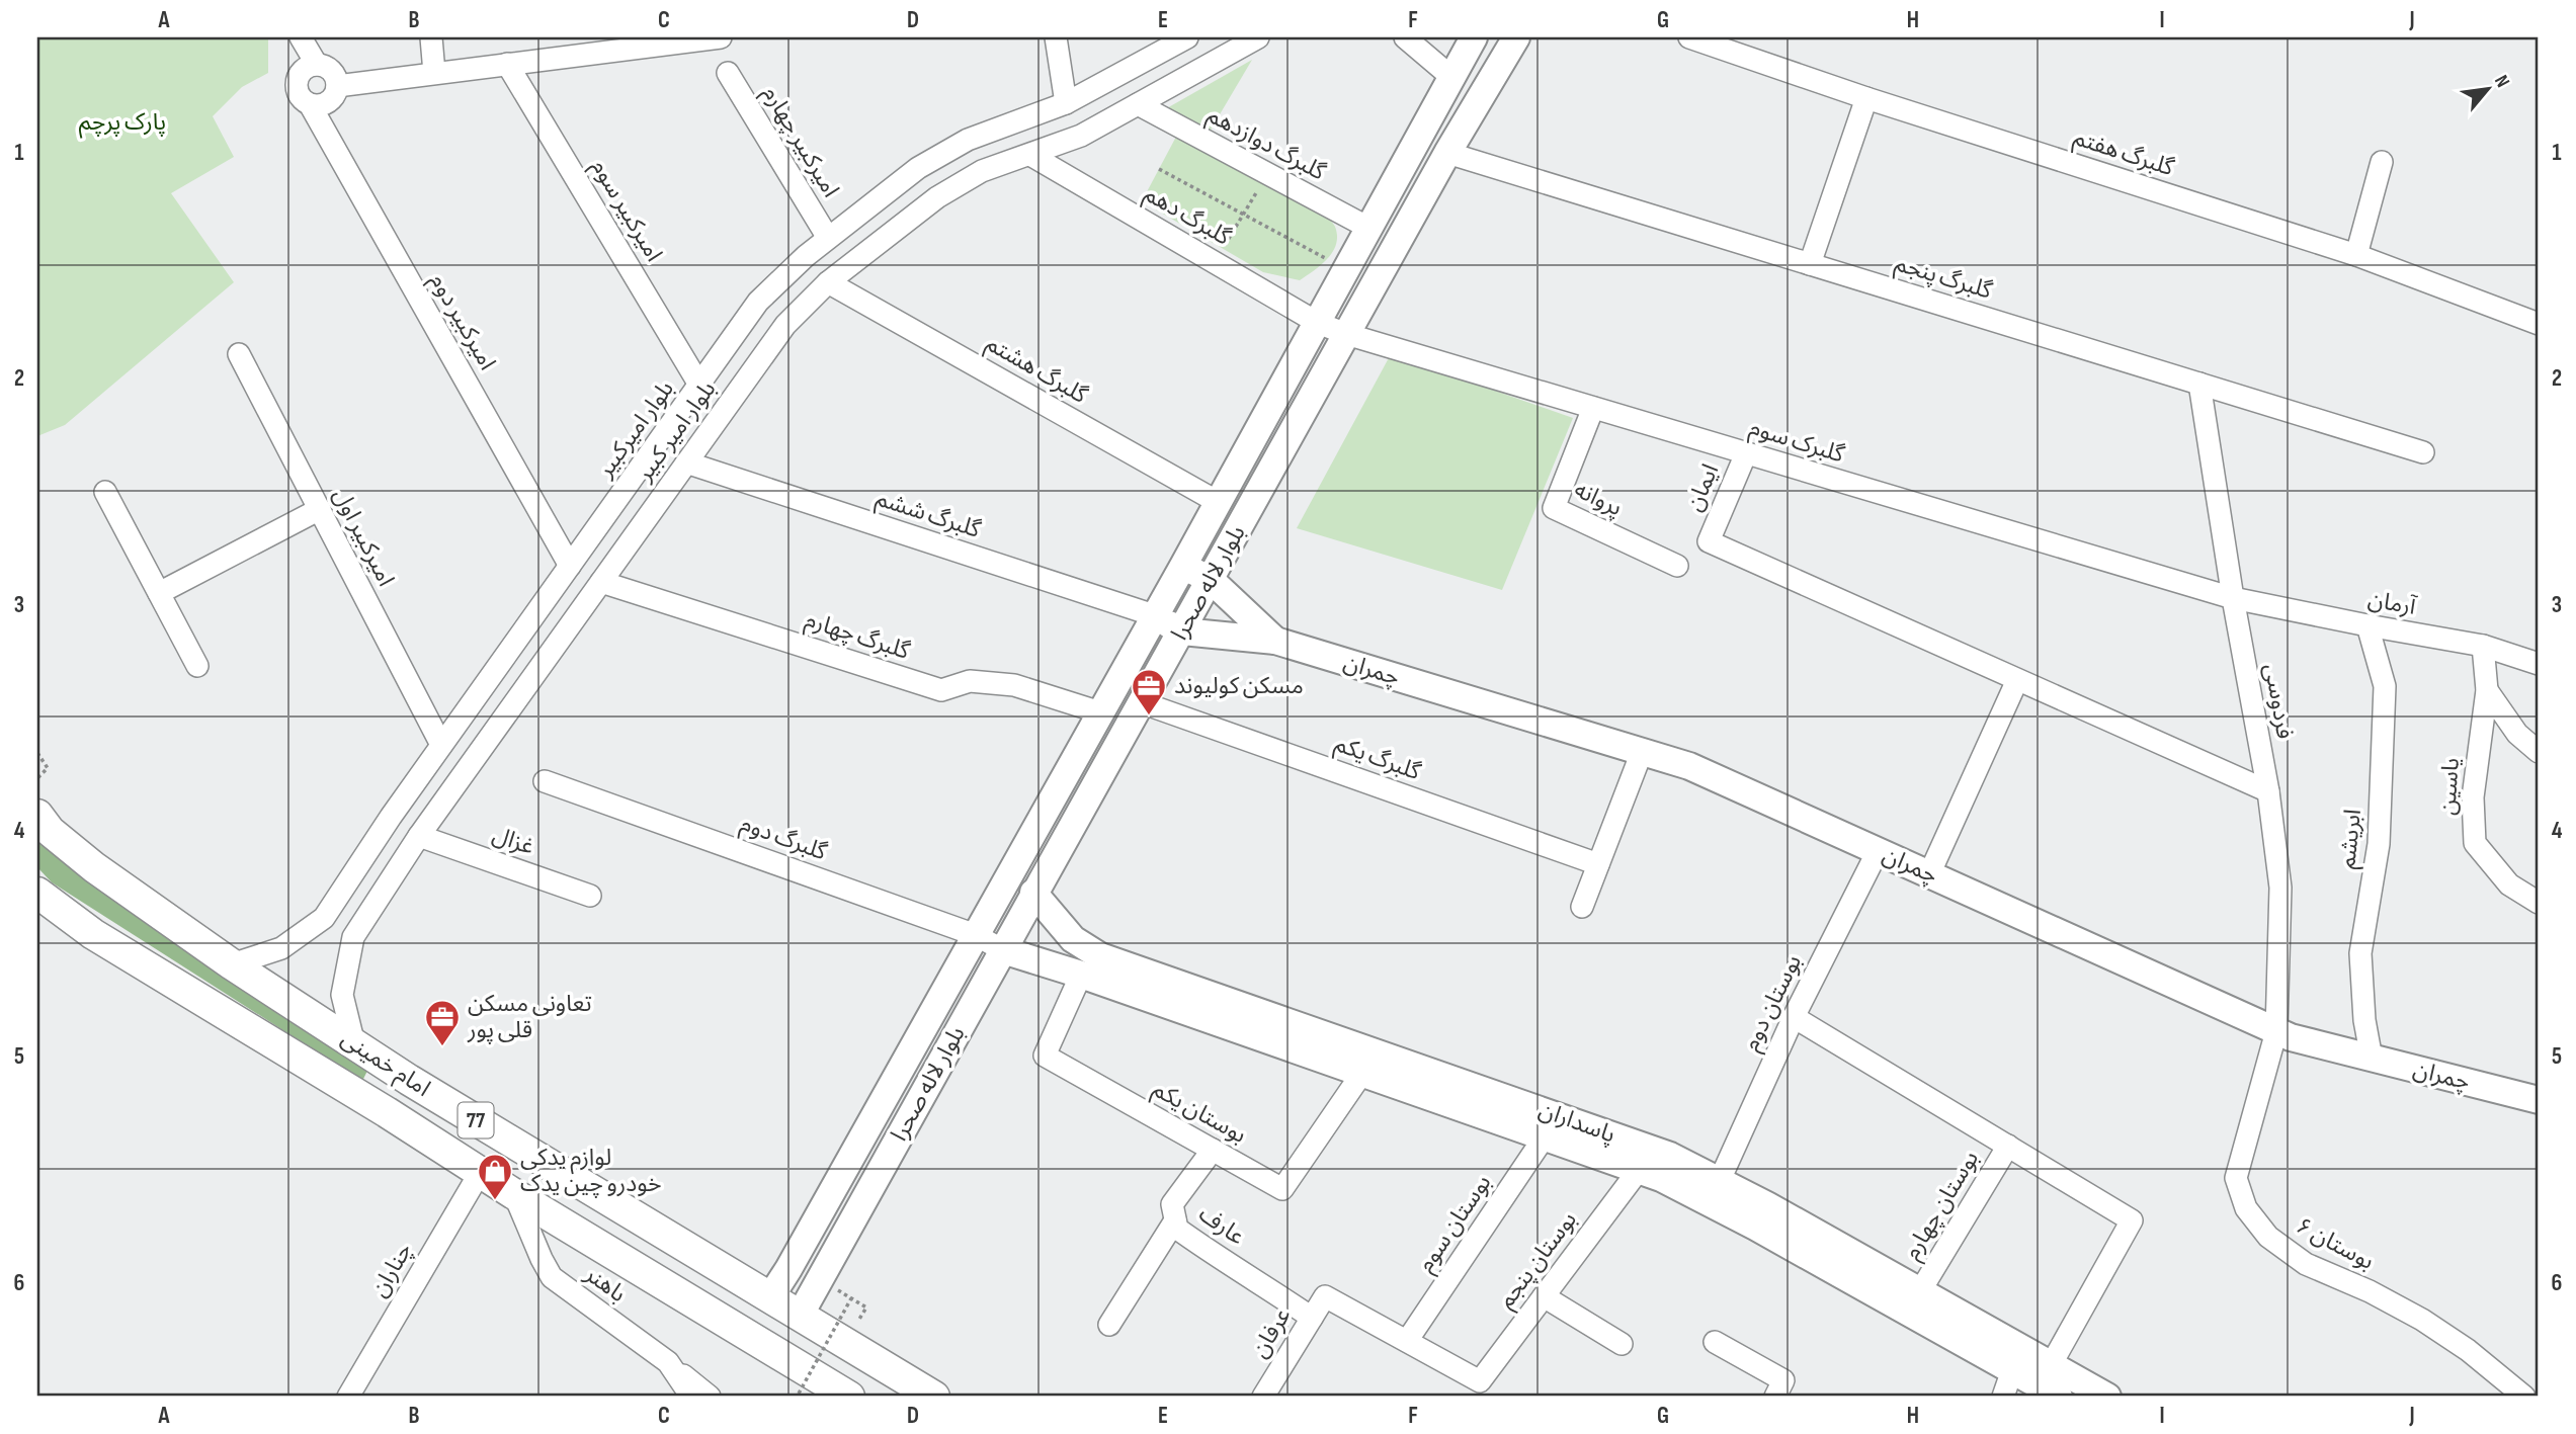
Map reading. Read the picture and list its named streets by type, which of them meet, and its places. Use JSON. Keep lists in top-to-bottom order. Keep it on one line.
{"streets":{"highway":["امام خمینی","77"],"main road":["بلوار لاله صحرا","چمران","پاسداران"],"street":["امیرکبیر چهارم","گلبرگ دوازدهم","گلبرگ هفتم","امیرکبیر سوم","گلبرگ دهم","گلبرگ پنجم","امیرکبیر دوم","گلبرگ هشتم","بلوار امیرکبیر","بلوار امیر کبیر","گلبرک سوم","ایمان","پروانه","گلبرگ ششم","امیرکبیر اول","آرمان","گلبرگ چهارم","فردوسی","گلبرگ یکم","یاسین","گلبرگ دوم","ابریشم","غزال","بوستان دوم","بوستان یکم","بوستان چهارم","بوستان سوم","عارف","بوستان ۶","بوستان پنجم","چناران","باهنر","عرفان"]},"crossings":[["امیرکبیر چهارم","بلوار امیرکبیر"],["گلبرگ دوازدهم","بلوار امیر کبیر"],["گلبرگ دوازدهم","بلوار لاله صحرا"],["امیرکبیر سوم","بلوار امیرکبیر"],["گلبرگ دهم","بلوار امیر کبیر"],["گلبرگ دهم","گلبرک سوم"],["گلبرگ دهم","بلوار لاله صحرا"],["گلبرگ پنجم","بلوار لاله صحرا"],["گلبرگ پنجم","فردوسی"],["امیرکبیر دوم","بلوار امیرکبیر"],["گلبرگ هشتم","بلوار امیر کبیر"],["گلبرگ هشتم","بلوار لاله صحرا"],["بلوار امیرکبیر","امیرکبیر اول"],["بلوار امیرکبیر","امام خمینی"],["بلوار امیر کبیر","گلبرگ ششم"],["بلوار امیر کبیر","گلبرگ چهارم"],["بلوار امیر کبیر","غزال"],["بلوار امیر کبیر","امام خمینی"],["گلبرک سوم","ایمان"],["گلبرک سوم","پروانه"],["گلبرک سوم","بلوار لاله صحرا"],["گلبرک سوم","آرمان"],["گلبرک سوم","فردوسی"],["گلبرگ ششم","بلوار لاله صحرا"],["گلبرگ ششم","چمران"],["بلوار لاله صحرا","گلبرگ چهارم"],["بلوار لاله صحرا","چمران"],["بلوار لاله صحرا","گلبرگ یکم"],["بلوار لاله صحرا","گلبرگ دوم"],["بلوار لاله صحرا","امام خمینی"],["بلوار لاله صحرا","پاسداران"],["آرمان","فردوسی"],["آرمان","یاسین"],["آرمان","ابریشم"],["چمران","فردوسی"],["چمران","ابریشم"],["چمران","بوستان دوم"],["چمران","بوستان ۶"],["فردوسی","بوستان ۶"],["گلبرگ دوم","پاسداران"],["بوستان دوم","پاسداران"],["امام خمینی","چناران"],["امام خمینی","باهنر"],["بوستان یکم","پاسداران"],["بوستان یکم","عارف"],["پاسداران","بوستان چهارم"],["پاسداران","بوستان سوم"],["پاسداران","بوستان پنجم"],["بوستان سوم","بوستان پنجم"],["بوستان سوم","عرفان"],["عارف","عرفان"],["بوستان پنجم","عرفان"]],"parks":["پارک پرچم"],"places":{"office":["مسکن کولیوند","تعاونی مسکن قلی پور"],"shop":["لوازم یدکی خودرو چین یدک"]},"north":"top right","grid":{"columns":["A","B","C","D","E","F","G","H","I","J"],"rows":["1","2","3","4","5","6"]}}
